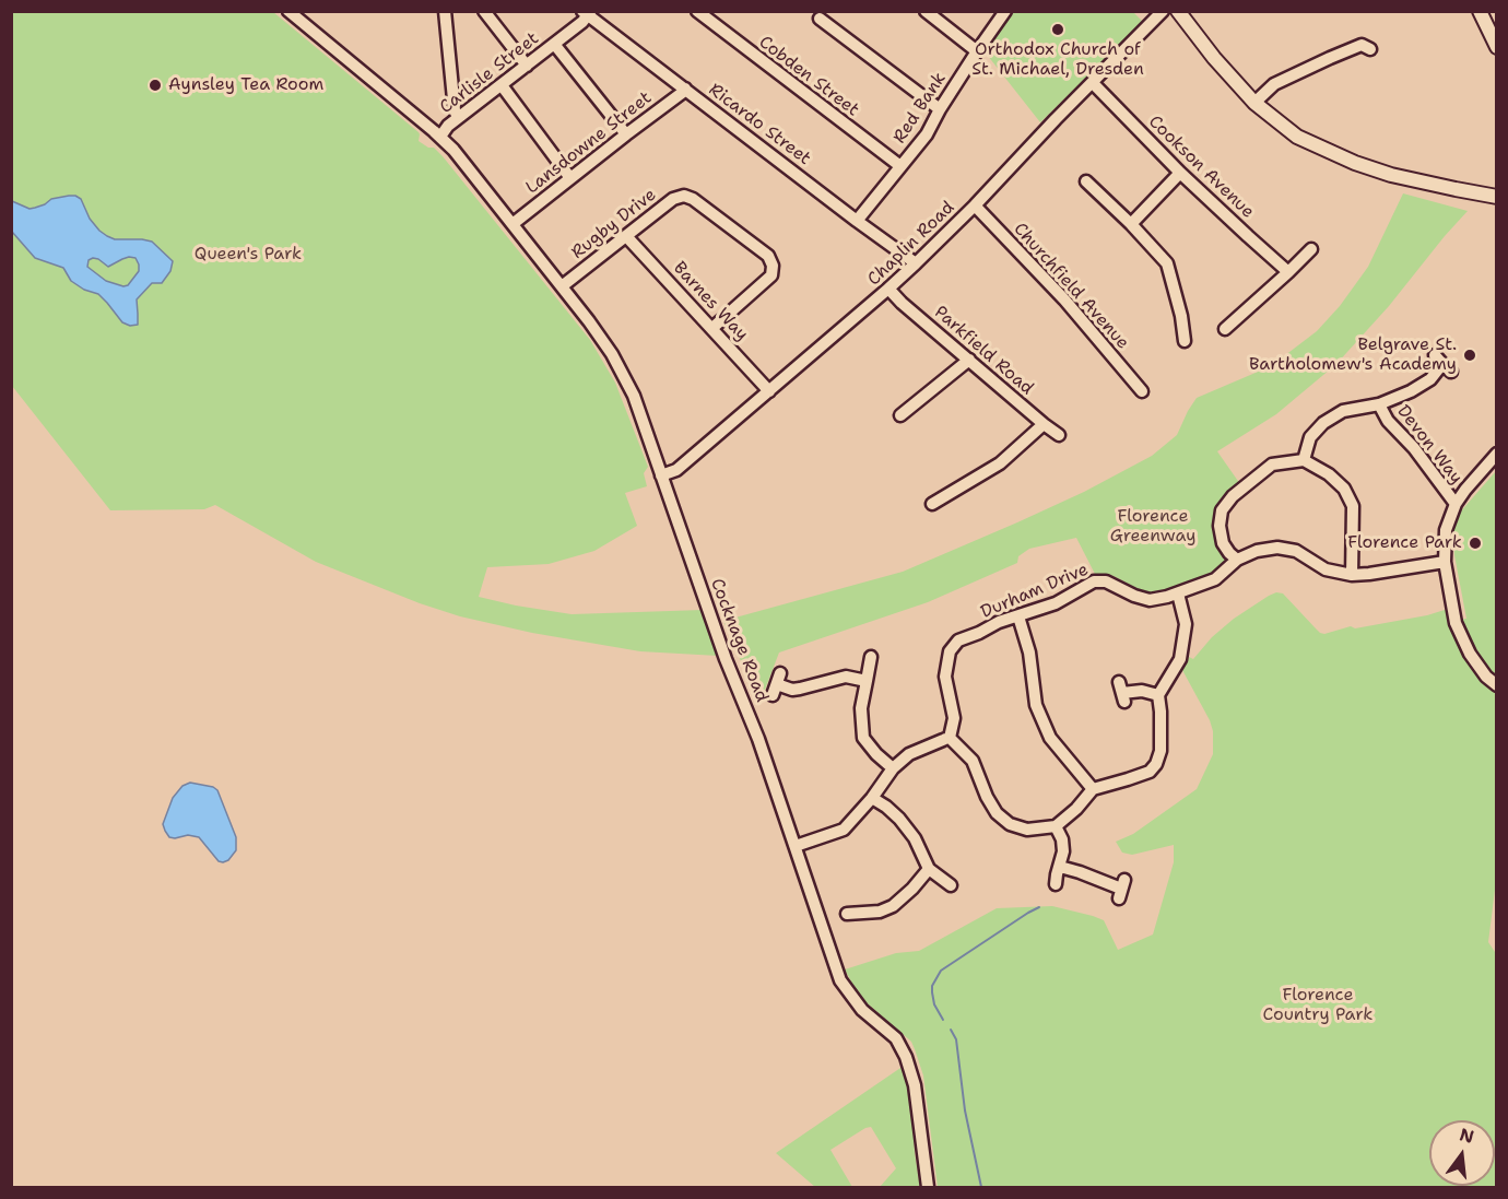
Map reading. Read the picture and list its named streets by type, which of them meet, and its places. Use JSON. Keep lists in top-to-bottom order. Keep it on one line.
{"streets":{"street":["Carlisle Street","Cobden Street","Red Bank","Ricardo Street","Lansdowne Street","Cookson Avenue","Rugby Drive","Chaplin Road","Churchfield Avenue","Barnes Way","Parkfield Road","Devon Way","Durham Drive","Cocknage Road"]},"crossings":[["Carlisle Street","Ricardo Street"],["Carlisle Street","Cocknage Road"],["Cobden Street","Red Bank"],["Red Bank","Ricardo Street"],["Ricardo Street","Lansdowne Street"],["Ricardo Street","Chaplin Road"],["Lansdowne Street","Cocknage Road"],["Cookson Avenue","Chaplin Road"],["Rugby Drive","Barnes Way"],["Rugby Drive","Cocknage Road"],["Chaplin Road","Churchfield Avenue"],["Chaplin Road","Barnes Way"],["Chaplin Road","Parkfield Road"],["Chaplin Road","Cocknage Road"]],"parks":["Queen's Park","Florence Greenway","Florence Country Park"],"places":["Orthodox Church of St. Michael, Dresden","Aynsley Tea Room","Belgrave St. Bartholomew's Academy","Florence Park"],"north":"top"}
